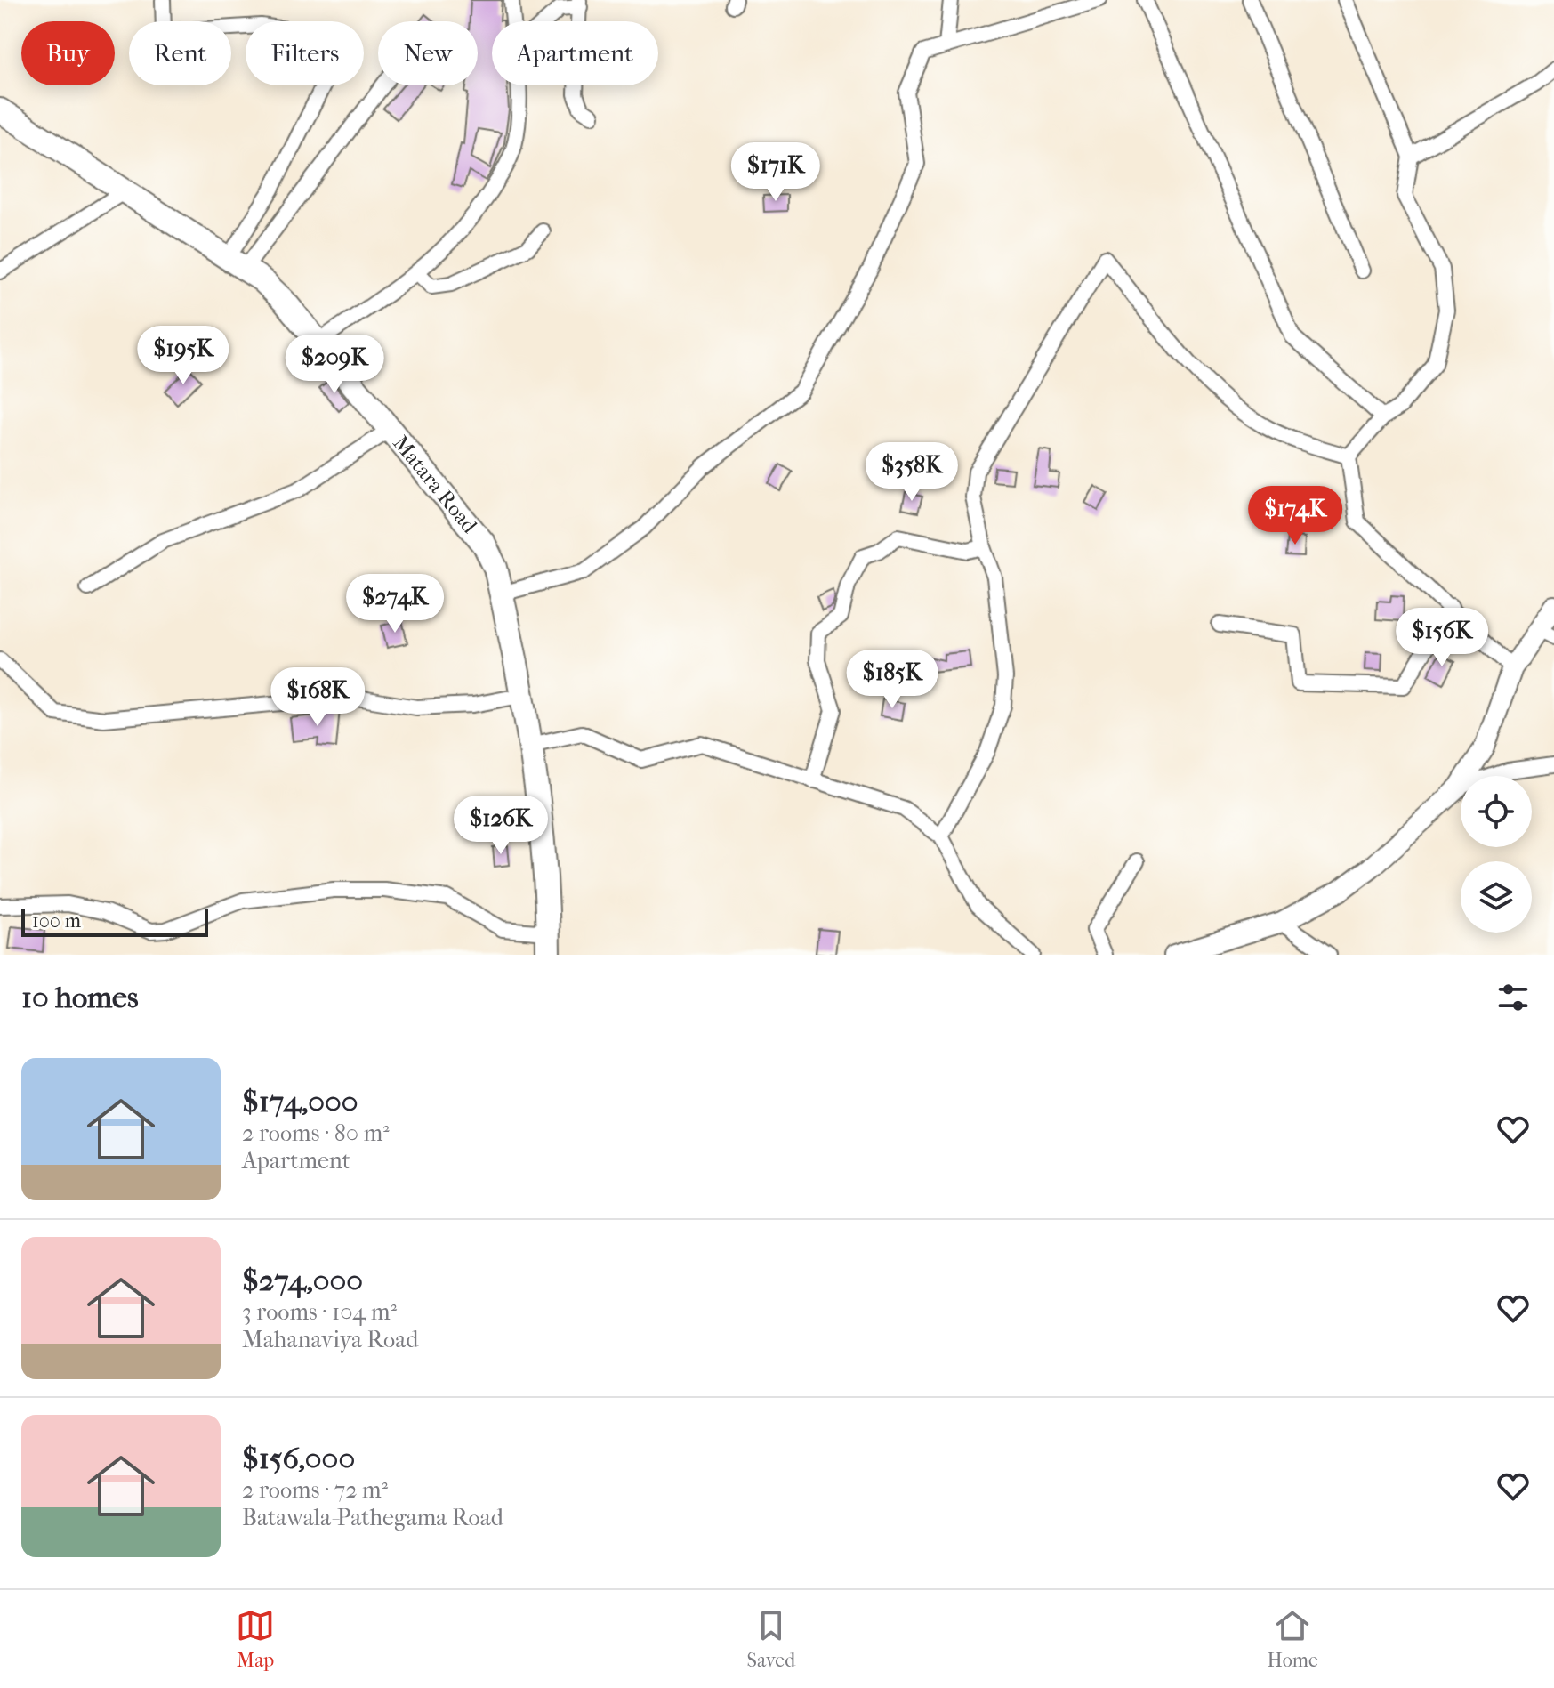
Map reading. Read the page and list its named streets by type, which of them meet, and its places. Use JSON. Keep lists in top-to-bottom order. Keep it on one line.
{"streets":{"highway":["Matara Road"]},"scale_bar":"100 m","page":{"chip":["Buy","Rent","Filters","New","Apartment"],"price":["$171K","$195K","$209K","$358K","$174K","$274K","$156K","$185K","$168K","$126K"],"scale":"100 m","heading":"10 homes","list":[{"name":"$174,000","note":"2 rooms · 80 m² · Apartment"},{"name":"$274,000","note":"3 rooms · 104 m² · Mahanaviya Road"},{"name":"$156,000","note":"2 rooms · 72 m² · Batawala-Pathegama Road"}],"tabs":["Map","Saved","Home"]}}
